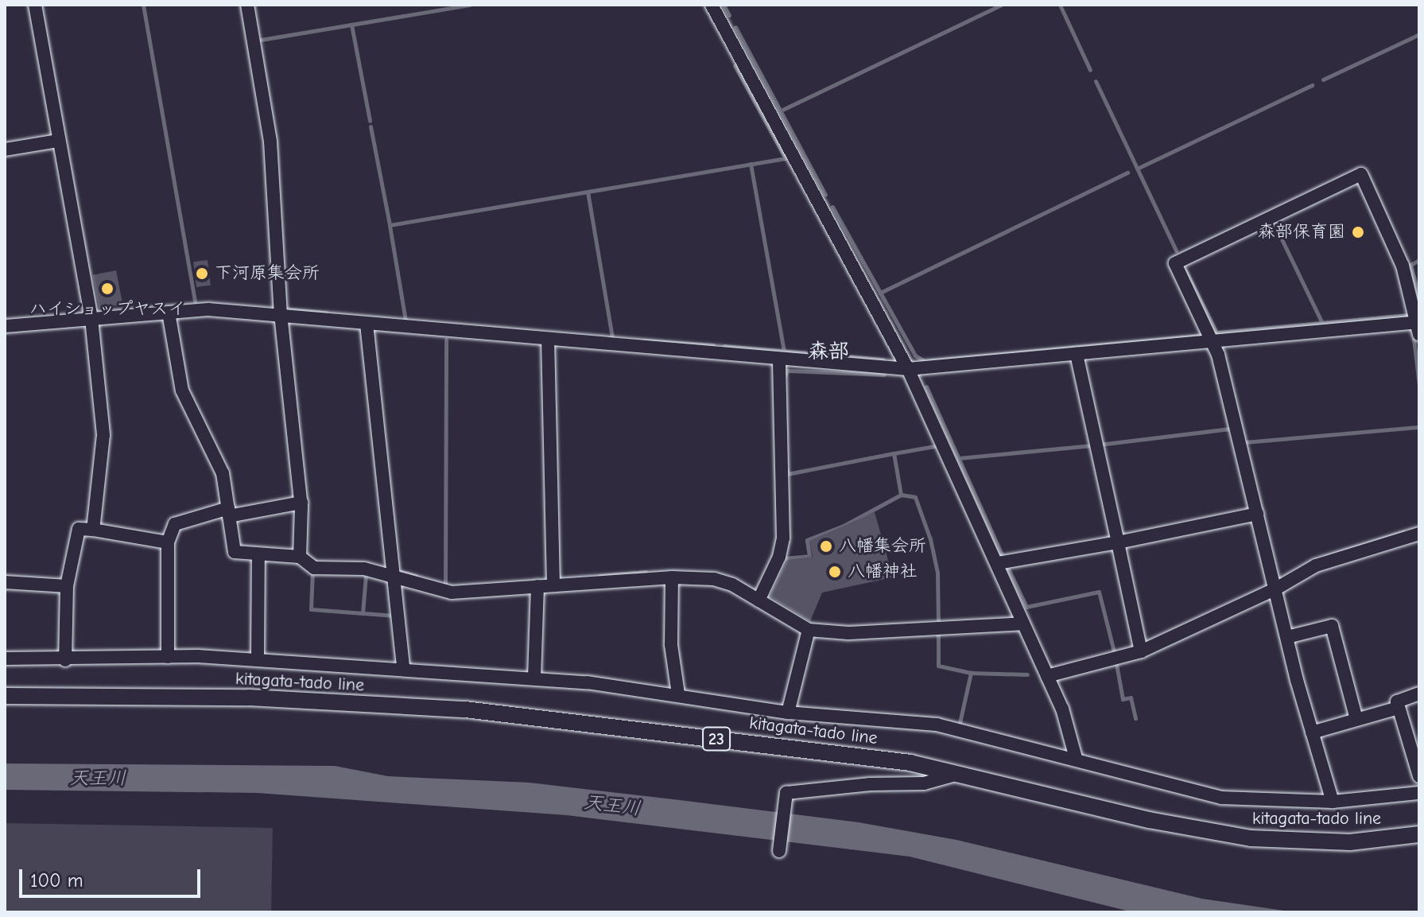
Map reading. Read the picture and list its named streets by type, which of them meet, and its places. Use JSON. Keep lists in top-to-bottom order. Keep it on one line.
{"streets":{"main road":["kitagata-tado line","23"]},"districts":["森部"],"water":["天王川"],"places":["森部保育園","下河原集会所","ハイショップヤスイ","八幡集会所","八幡神社"],"scale_bar":"100 m"}
